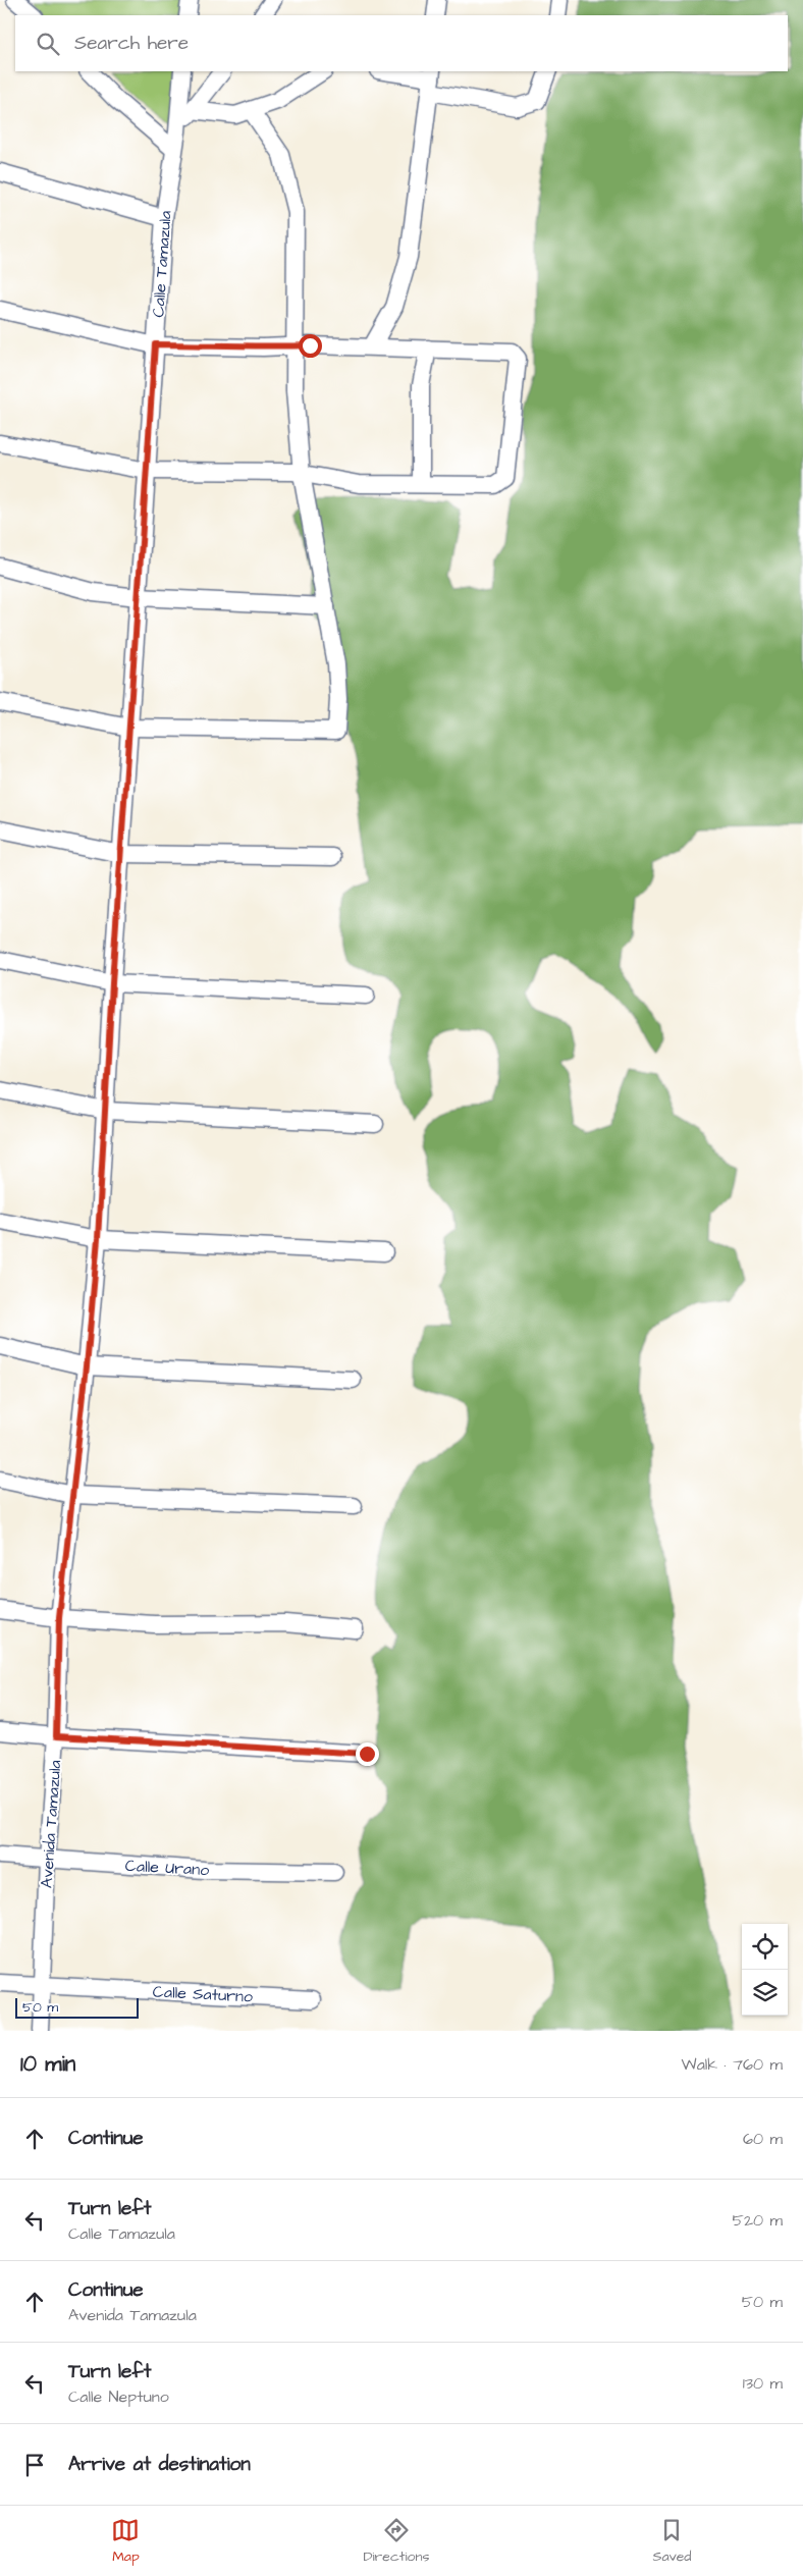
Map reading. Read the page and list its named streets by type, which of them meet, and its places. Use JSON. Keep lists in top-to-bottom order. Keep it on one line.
{"streets":{"street":["Calle Tamazula","Avenida Tamazula","Calle Urano","Calle Saturno"]},"crossings":[["Calle Tamazula","Avenida Tamazula"],["Avenida Tamazula","Calle Urano"],["Avenida Tamazula","Calle Saturno"]],"scale_bar":"50 m","page":{"search":"Search here","scale":"50 m","heading":["10 min","Walk · 760 m"],"list":[["Continue","60 m"],["Turn left","Calle Tamazula","520 m"],["Continue","Avenida Tamazula","50 m"],["Turn left","Calle Neptuno","130 m"],"Arrive at destination"],"nav":["Map","Directions","Saved"]}}
